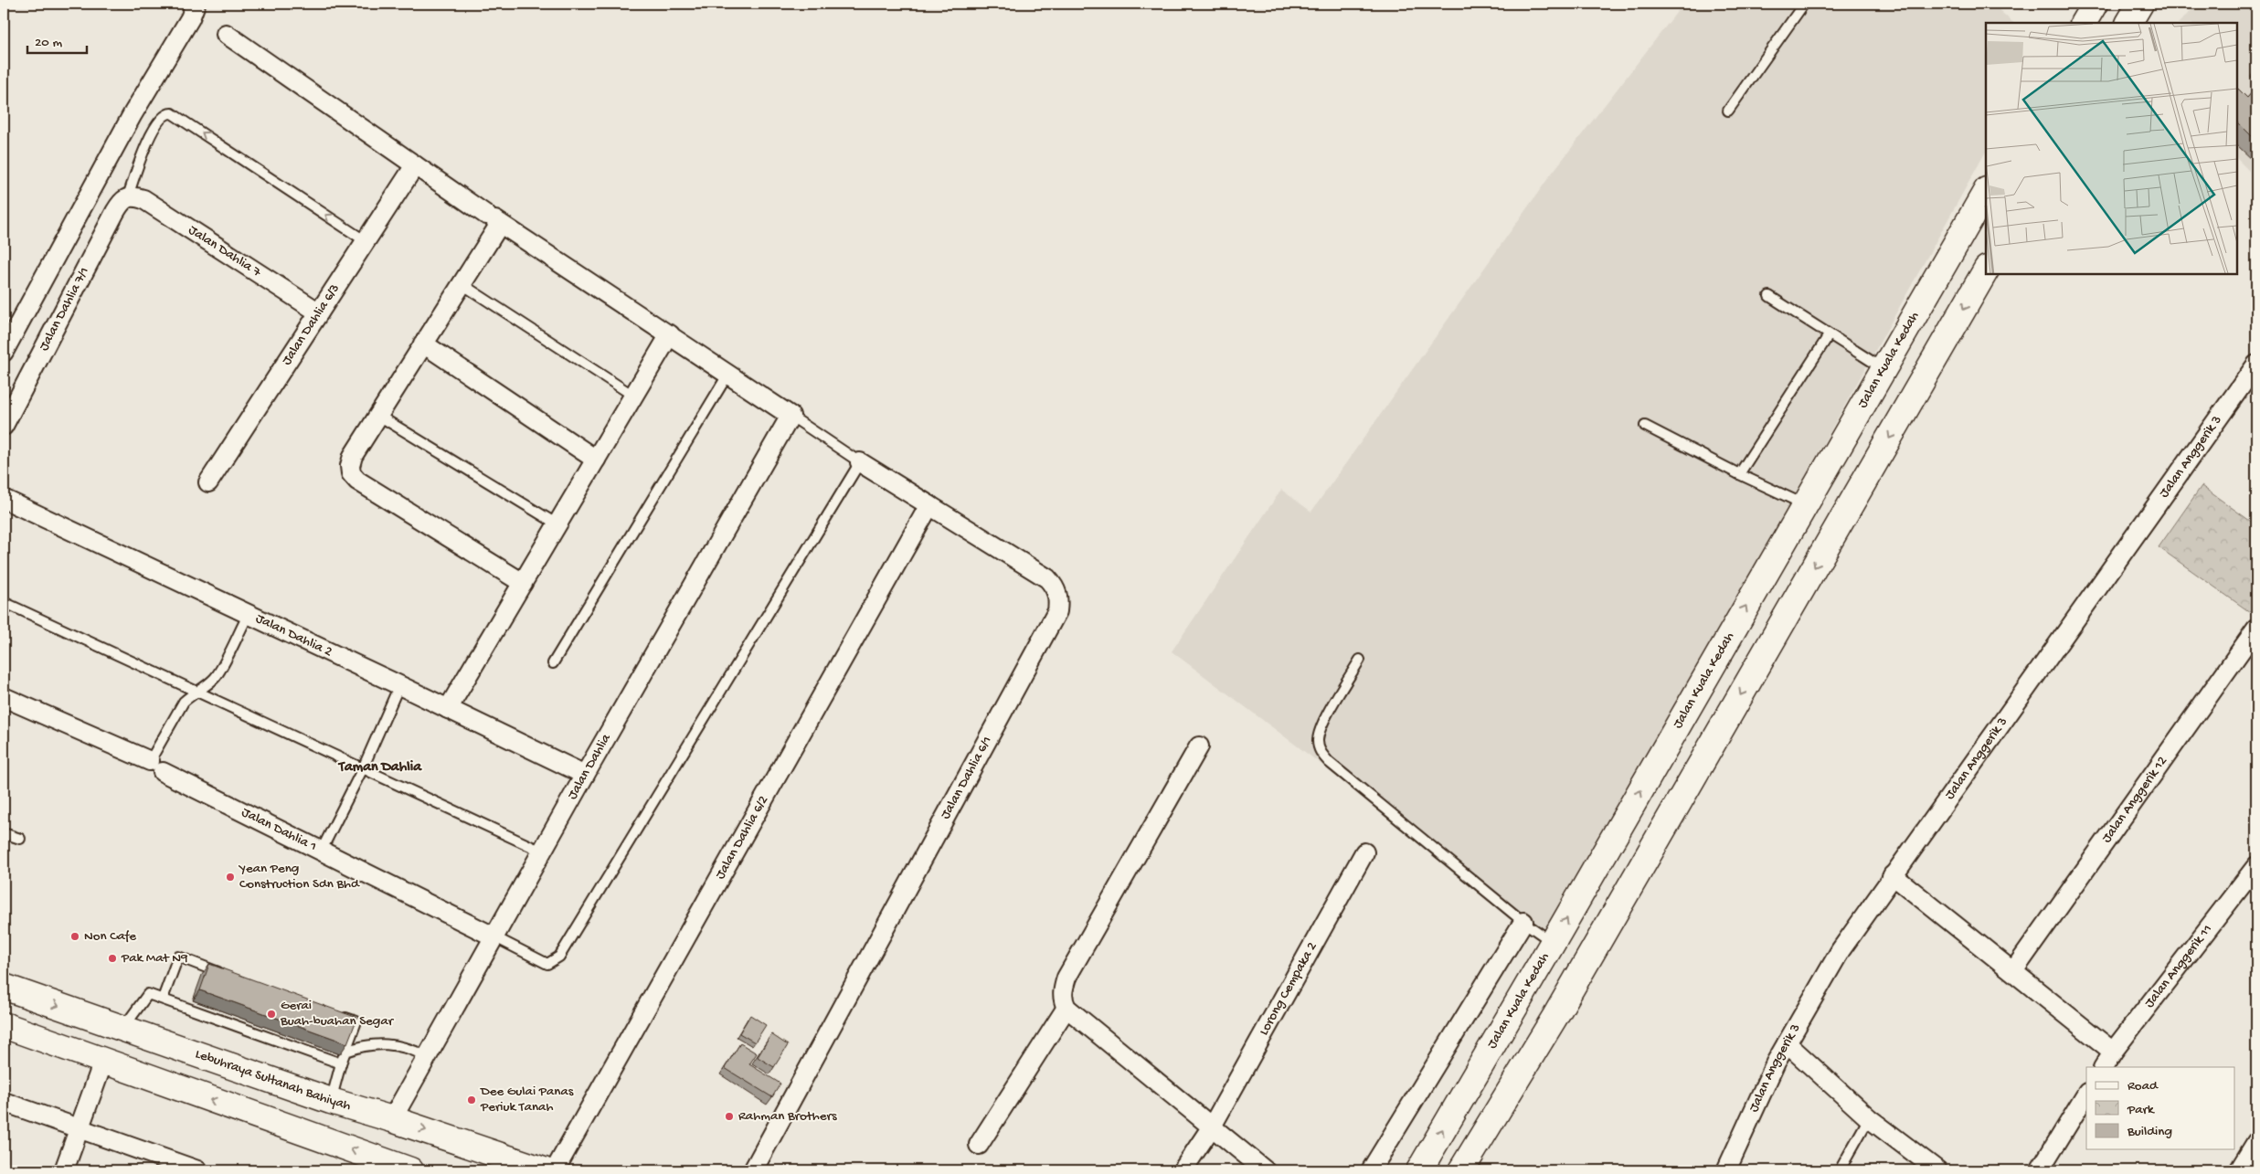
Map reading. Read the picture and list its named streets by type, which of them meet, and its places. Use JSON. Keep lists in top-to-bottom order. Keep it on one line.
{"streets":{"main road":["Jalan Kuala Kedah","Lebuhraya Sultanah Bahiyah"],"street":["Jalan Dahlia 7","Jalan Dahlia 7/1","Jalan Dahlia 6/3","Jalan Anggerik 3","Jalan Dahlia 2","Jalan Dahlia","Jalan Dahlia 6/1","Jalan Anggerik 12","Jalan Dahlia 1","Jalan Dahlia 6/2","Jalan Anggerik 11","Lorong Cempaka 2"]},"crossings":[["Jalan Dahlia 7","Jalan Dahlia 7/1"],["Jalan Dahlia 7","Jalan Dahlia 6/3"],["Jalan Dahlia 2","Jalan Dahlia"],["Jalan Dahlia","Jalan Dahlia 1"],["Jalan Dahlia","Lebuhraya Sultanah Bahiyah"],["Jalan Dahlia 6/1","Jalan Dahlia 6/2"]],"districts":["Taman Dahlia"],"places":["Yean Peng Construction Sdn Bhd","Non Cafe","Pak Mat N9","Gerai Buah-buahan Segar","Dee Gulai Panas Periuk Tanah","Rahman Brothers"],"legend":["Road","Park","Building"],"scale_bar":"20 m"}
